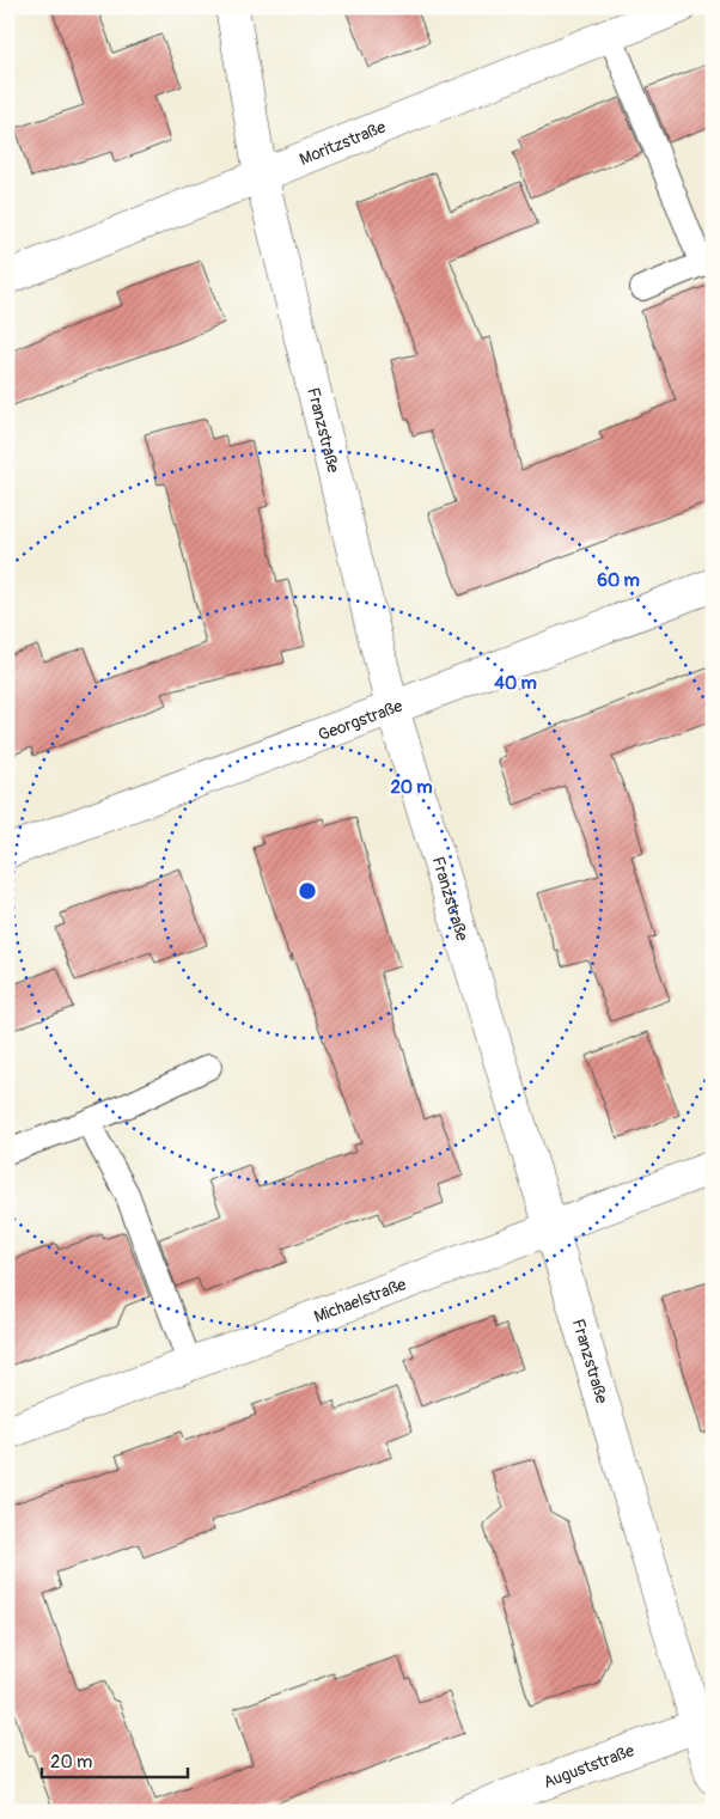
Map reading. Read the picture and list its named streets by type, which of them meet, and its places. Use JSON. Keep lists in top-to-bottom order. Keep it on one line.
{"streets":{"street":["Moritzstraße","Franzstraße","Georgstraße","Michaelstraße","Auguststraße"]},"crossings":[["Moritzstraße","Franzstraße"],["Franzstraße","Georgstraße"],["Franzstraße","Michaelstraße"],["Franzstraße","Auguststraße"]],"scale_bar":"20 m","rings":["60 m","40 m","20 m"]}
